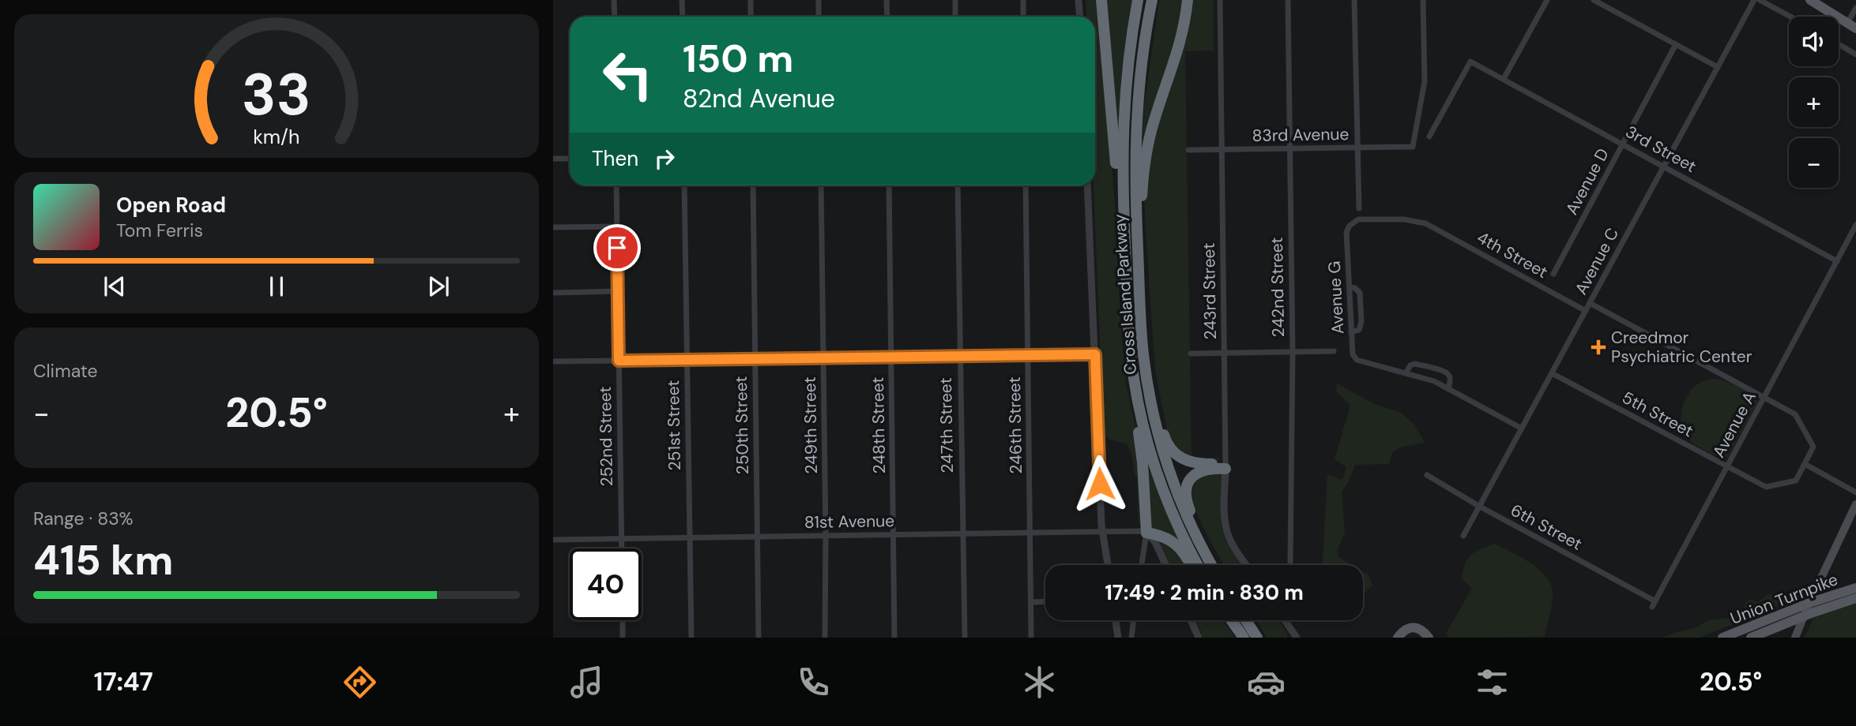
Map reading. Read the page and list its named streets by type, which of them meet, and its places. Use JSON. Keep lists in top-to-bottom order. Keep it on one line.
{"streets":{"highway":["Cross Island Parkway"],"main road":["Union Turnpike"],"street":["83rd Avenue","3rd Street","Avenue D","4th Street","Avenue C","242nd Street","243rd Street","Avenue G","5th Street","Avenue A","251st Street","250th Street","249th Street","248th Street","247th Street","246th Street","252nd Street","81st Avenue","6th Street"]},"crossings":[["83rd Avenue","242nd Street"],["83rd Avenue","243rd Street"],["3rd Street","Avenue D"],["3rd Street","Avenue C"],["3rd Street","Avenue A"],["4th Street","Avenue C"],["4th Street","Avenue G"],["Avenue C","5th Street"],["Avenue C","6th Street"],["5th Street","Avenue A"],["Avenue A","6th Street"],["251st Street","81st Avenue"],["250th Street","81st Avenue"],["249th Street","81st Avenue"],["248th Street","81st Avenue"],["247th Street","81st Avenue"],["246th Street","81st Avenue"],["252nd Street","81st Avenue"]],"places":{"health":["Creedmor Psychiatric Center"]},"page":{"map_buttons":["+","−"],"turn":["150 m","82nd Avenue"],"then":"Then","song":["Open Road","Tom Ferris"],"tile":["Climate",["Range · 83%","415 km"]],"heat":["−","20.5°","+"],"limit":"40","trip":"17:49 · 2 min · 830 m","tabs":["17:47","20.5°"],"gauge":["33","km/h"]}}
